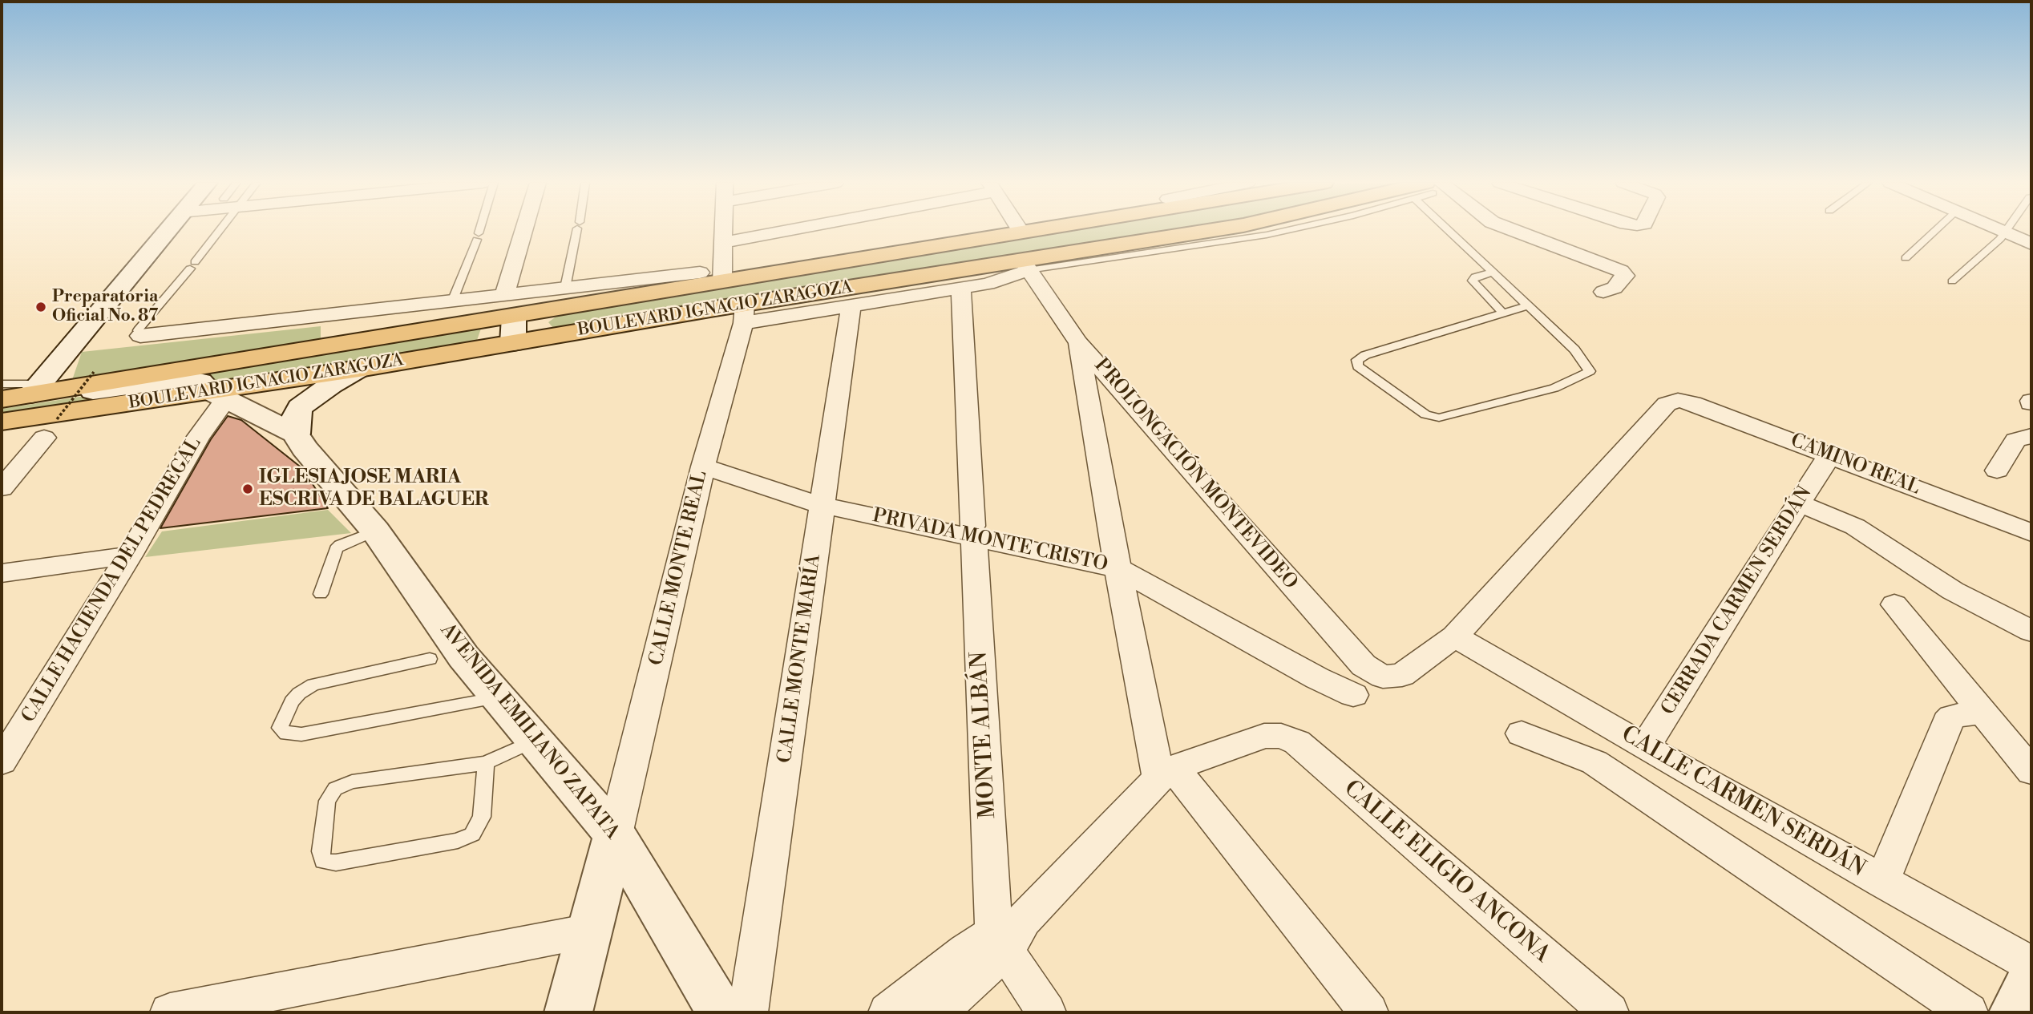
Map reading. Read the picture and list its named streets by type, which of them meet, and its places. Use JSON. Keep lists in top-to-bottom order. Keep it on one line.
{"streets":{"main road":["BOULEVARD IGNACIO ZARAGOZA"],"street":["CAMINO REAL","PROLONGACIÓN MONTEVIDEO","PRIVADA MONTE CRISTO","CALLE MONTE REAL","CALLE HACIENDA DEL PEDREGAL","CERRADA CARMEN SERDÁN","CALLE MONTE MARÍA","AVENIDA EMILIANO ZAPATA","MONTE ALBÁN","CALLE CARMEN SERDÁN","CALLE ELIGIO ANCONA"]},"crossings":[["BOULEVARD IGNACIO ZARAGOZA","PROLONGACIÓN MONTEVIDEO"],["BOULEVARD IGNACIO ZARAGOZA","CALLE MONTE REAL"],["BOULEVARD IGNACIO ZARAGOZA","CALLE HACIENDA DEL PEDREGAL"],["BOULEVARD IGNACIO ZARAGOZA","AVENIDA EMILIANO ZAPATA"],["CAMINO REAL","PROLONGACIÓN MONTEVIDEO"],["CAMINO REAL","CERRADA CARMEN SERDÁN"],["CAMINO REAL","CALLE CARMEN SERDÁN"],["PROLONGACIÓN MONTEVIDEO","CALLE CARMEN SERDÁN"],["PRIVADA MONTE CRISTO","CALLE MONTE REAL"],["PRIVADA MONTE CRISTO","CALLE MONTE MARÍA"],["PRIVADA MONTE CRISTO","MONTE ALBÁN"],["CALLE MONTE REAL","AVENIDA EMILIANO ZAPATA"],["CALLE HACIENDA DEL PEDREGAL","AVENIDA EMILIANO ZAPATA"],["CERRADA CARMEN SERDÁN","CALLE CARMEN SERDÁN"]],"places":["Preparatoria Oficial No. 87","IGLESIA JOSE MARIA ESCRIVA DE BALAGUER"]}
